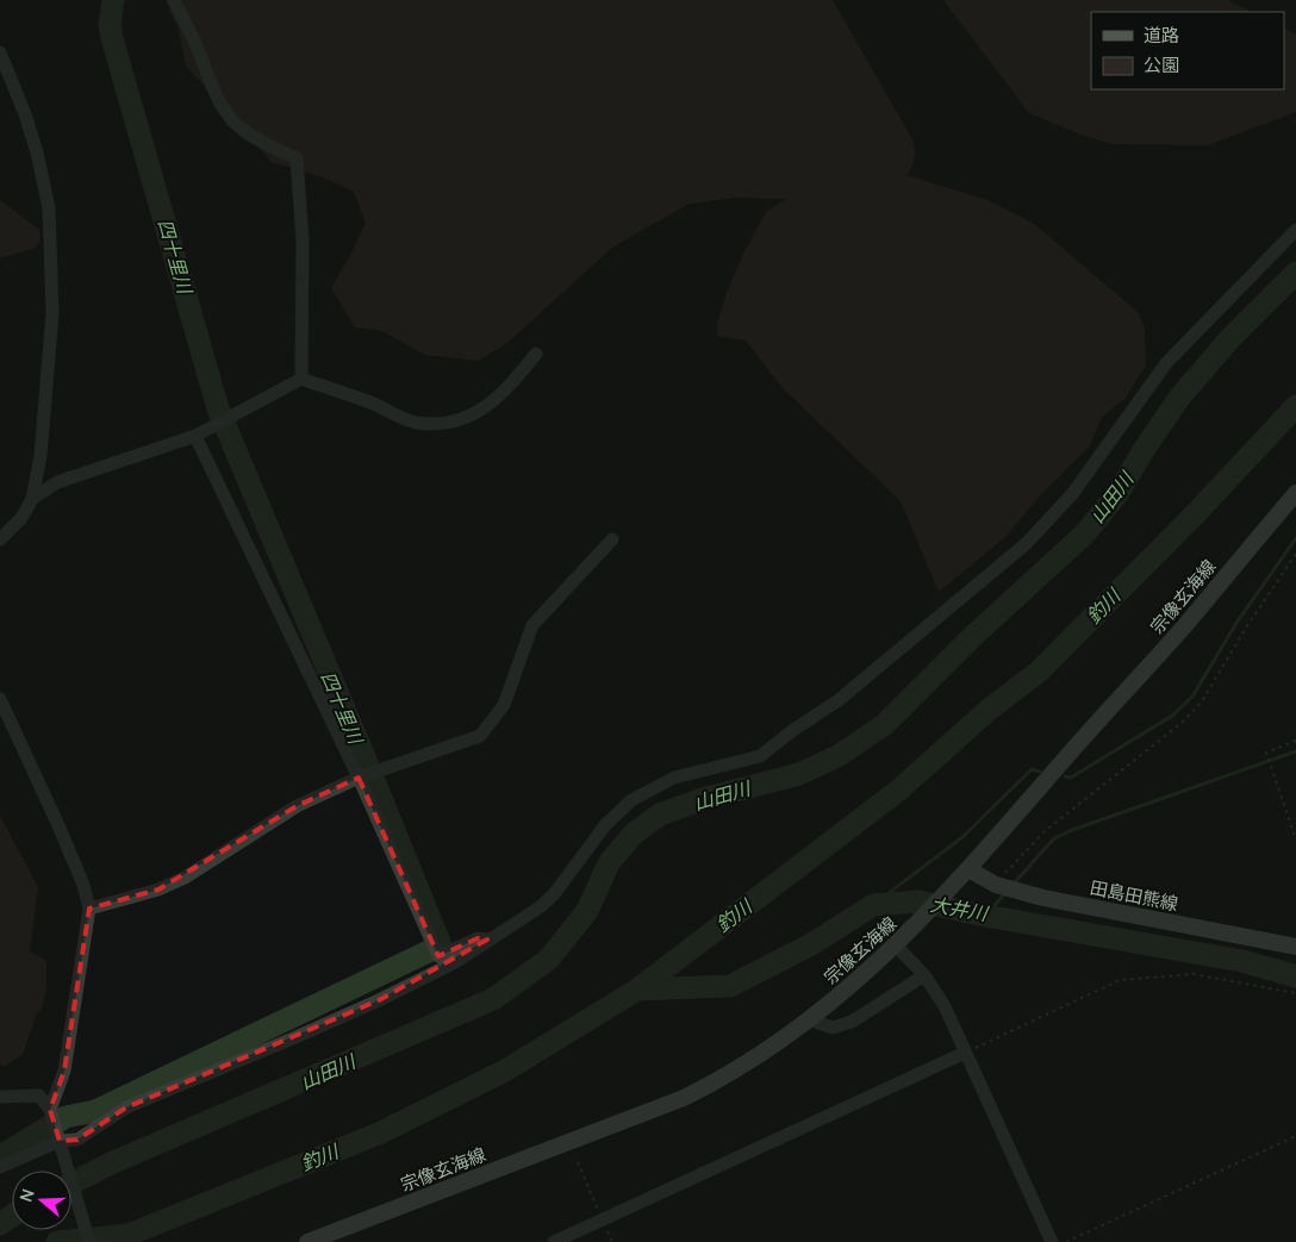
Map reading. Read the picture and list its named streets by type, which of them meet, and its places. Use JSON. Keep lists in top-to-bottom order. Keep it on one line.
{"streets":{"main road":["宗像玄海線","田島田熊線"]},"crossings":[["宗像玄海線","田島田熊線"]],"water":["四十里川","山田川","釣川","大井川"],"legend":["道路","公園"],"north":"left"}
